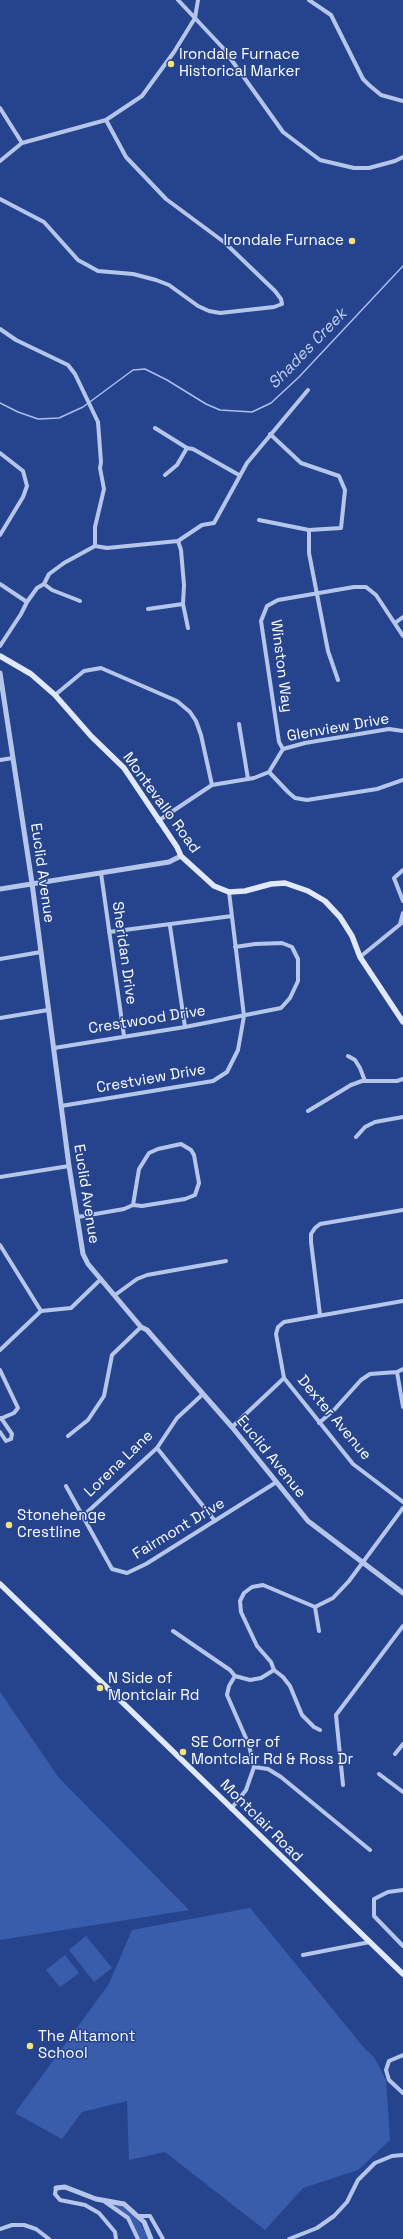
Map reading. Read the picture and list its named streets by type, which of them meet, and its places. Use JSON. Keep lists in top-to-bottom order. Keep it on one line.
{"streets":{"main road":["Montevallo Road","Montclair Road"],"street":["Winston Way","Glenview Drive","Euclid Avenue","Sheridan Drive","Crestwood Drive","Crestview Drive","Dexter Avenue","Lorena Lane","Fairmont Drive"]},"crossings":[["Winston Way","Glenview Drive"],["Montevallo Road","Crestview Drive"],["Euclid Avenue","Crestwood Drive"],["Euclid Avenue","Crestview Drive"],["Euclid Avenue","Lorena Lane"],["Euclid Avenue","Fairmont Drive"],["Sheridan Drive","Crestwood Drive"],["Crestwood Drive","Crestview Drive"],["Lorena Lane","Fairmont Drive"]],"water":["Shades Creek"],"places":["Irondale Furnace Historical Marker","Irondale Furnace","Stonehenge Crestline","N Side of Montclair Rd","SE Corner of Montclair Rd & Ross Dr","The Altamont School"]}
